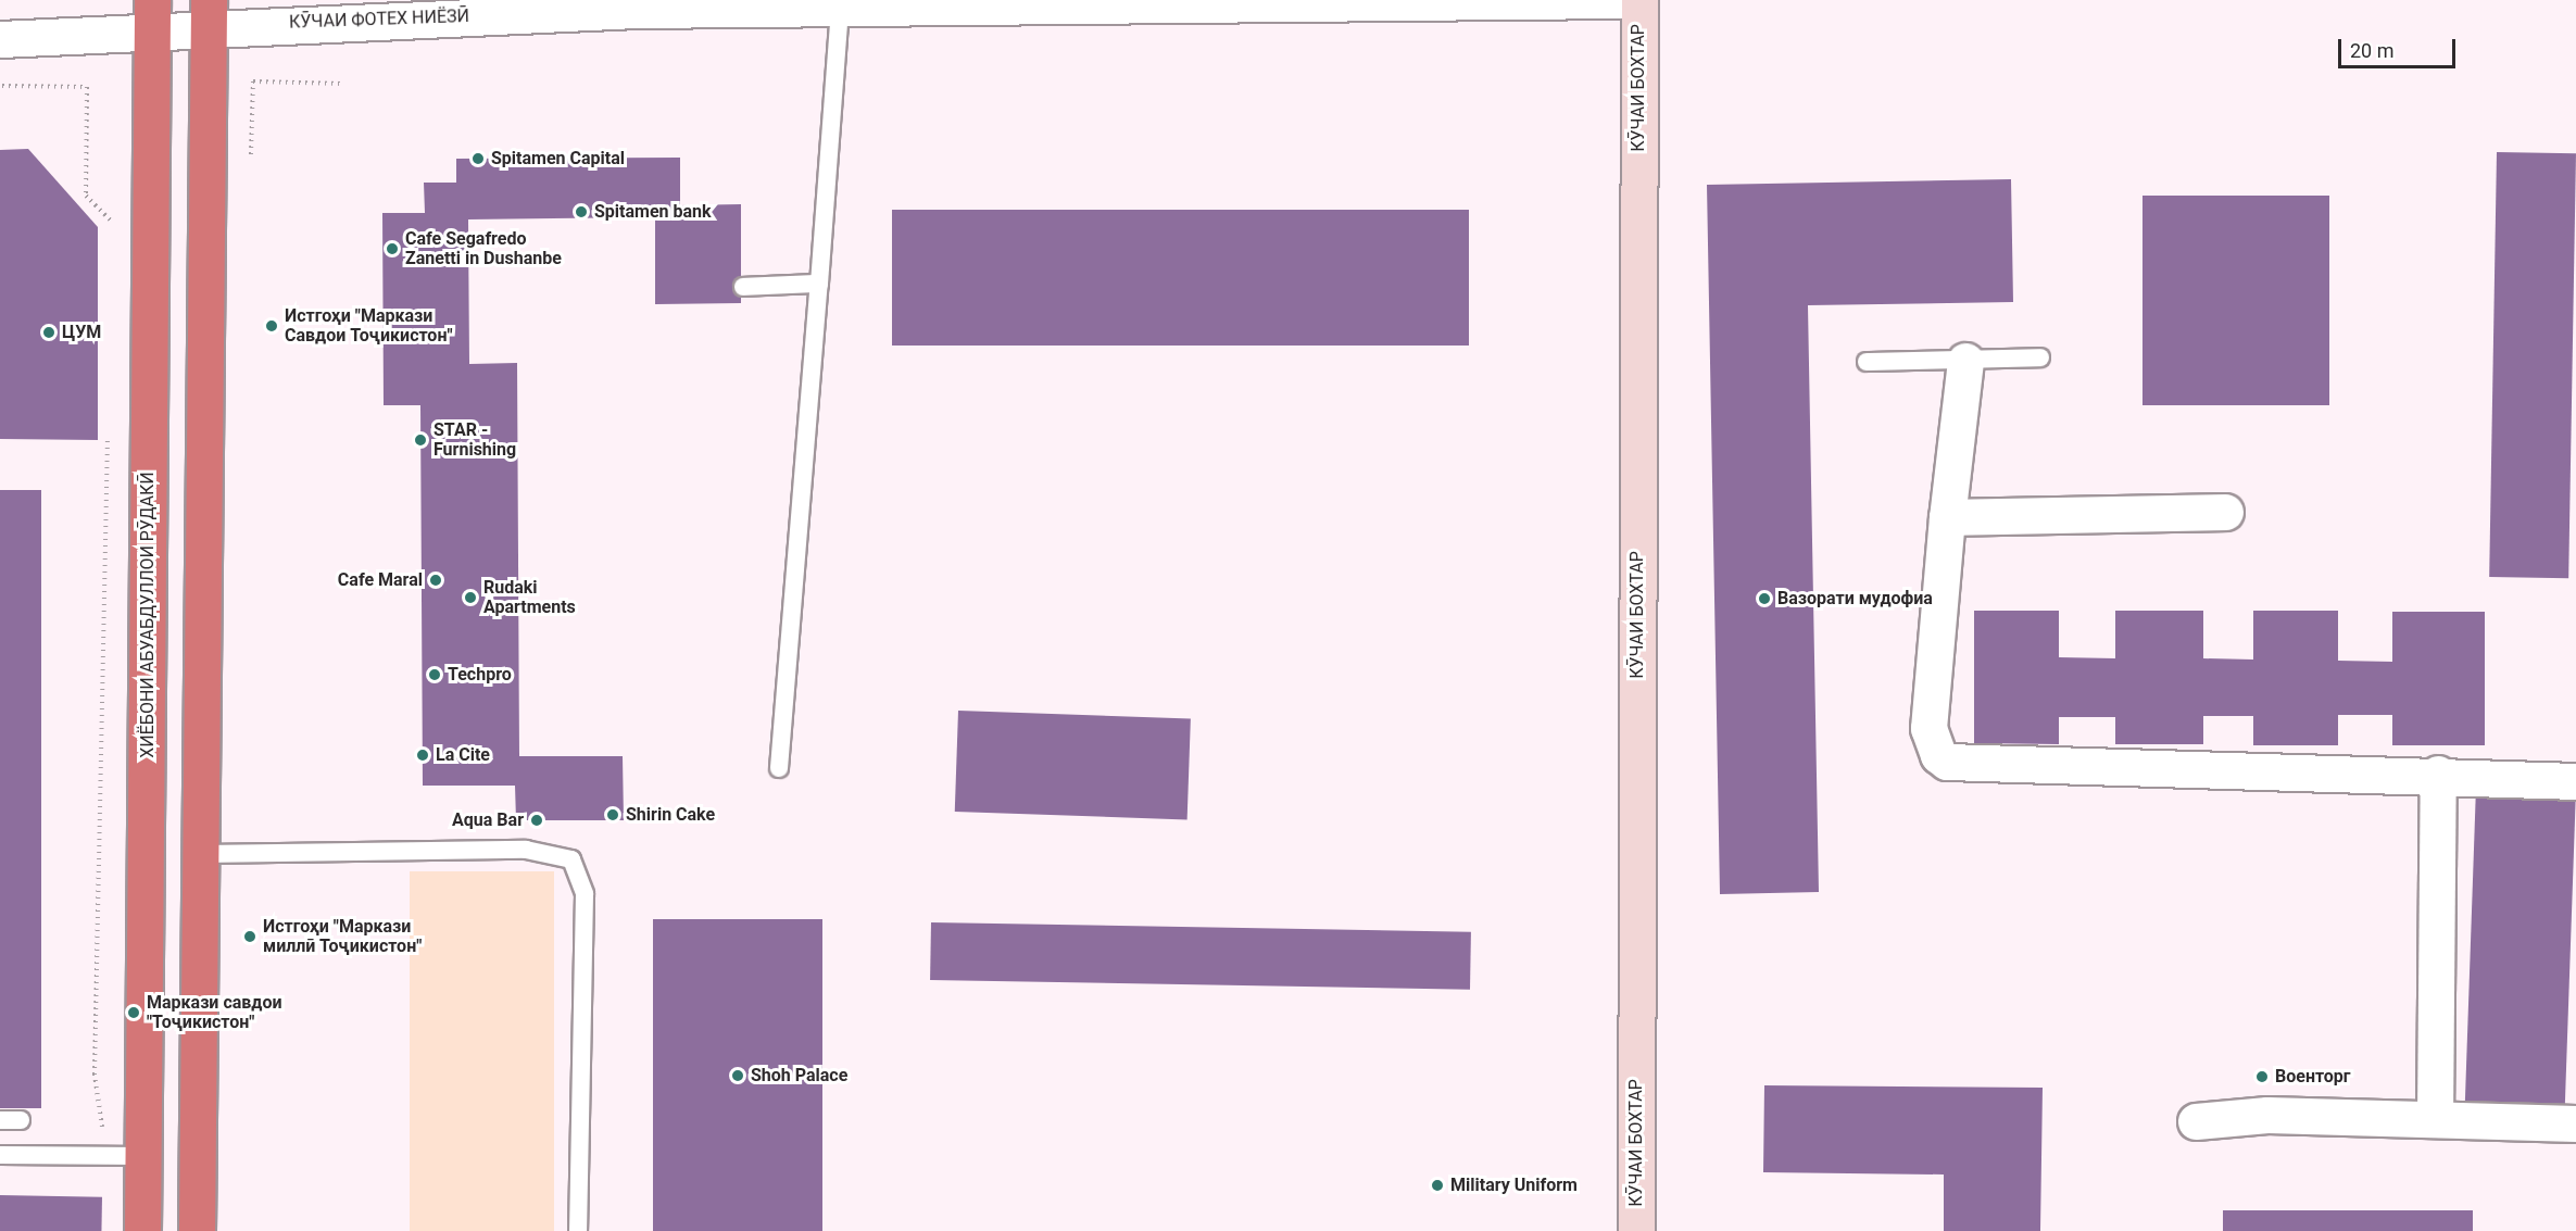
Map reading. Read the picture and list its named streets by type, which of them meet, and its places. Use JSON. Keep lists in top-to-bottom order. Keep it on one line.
{"streets":{"highway":["ХИЁБОНИ АБУАБДУЛЛОИ РӮДАКӢ"],"street":["КӮЧАИ ФОТЕХ НИЁЗӢ","КӮЧАИ БОХТАР"]},"crossings":[["КӮЧАИ ФОТЕХ НИЁЗӢ","ХИЁБОНИ АБУАБДУЛЛОИ РӮДАКӢ"]],"places":["Spitamen Capital","Spitamen bank","Cafe Segafredo Zanetti in Dushanbe","Истгоҳи \"Маркази Савдои Toҷикистон\"","ЦУМ","STAR - Furnishing","Cafe Maral","Rudaki Apartments","Вазорати мудофиа","Techpro","La Cite","Shirin Cake","Aqua Bar","Истгоҳи \"Маркази миллӣ Тоҷикистон\"","Маркази савдои \"Тоҷикистон\"","Shoh Palace","Военторг","Military Uniform"],"scale_bar":"20 m"}
